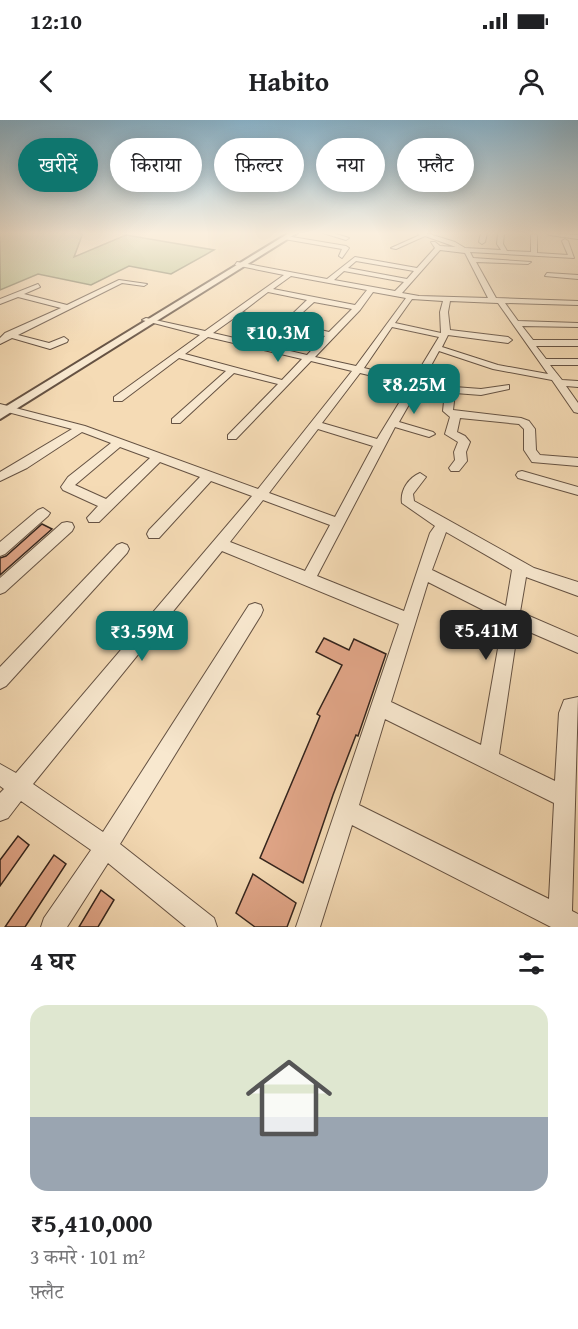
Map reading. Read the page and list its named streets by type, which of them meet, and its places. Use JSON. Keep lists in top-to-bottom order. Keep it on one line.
{"page":{"status":"12:10","header":"Habito","chip":["खरीदें","किराया","फ़िल्टर","नया","फ़्लैट"],"price":["₹10.3M","₹8.25M","₹5.41M","₹3.59M"],"heading":"4 घर","list":[{"name":"₹5,410,000","note":"3 कमरे · 101 m² · फ़्लैट"}]}}
